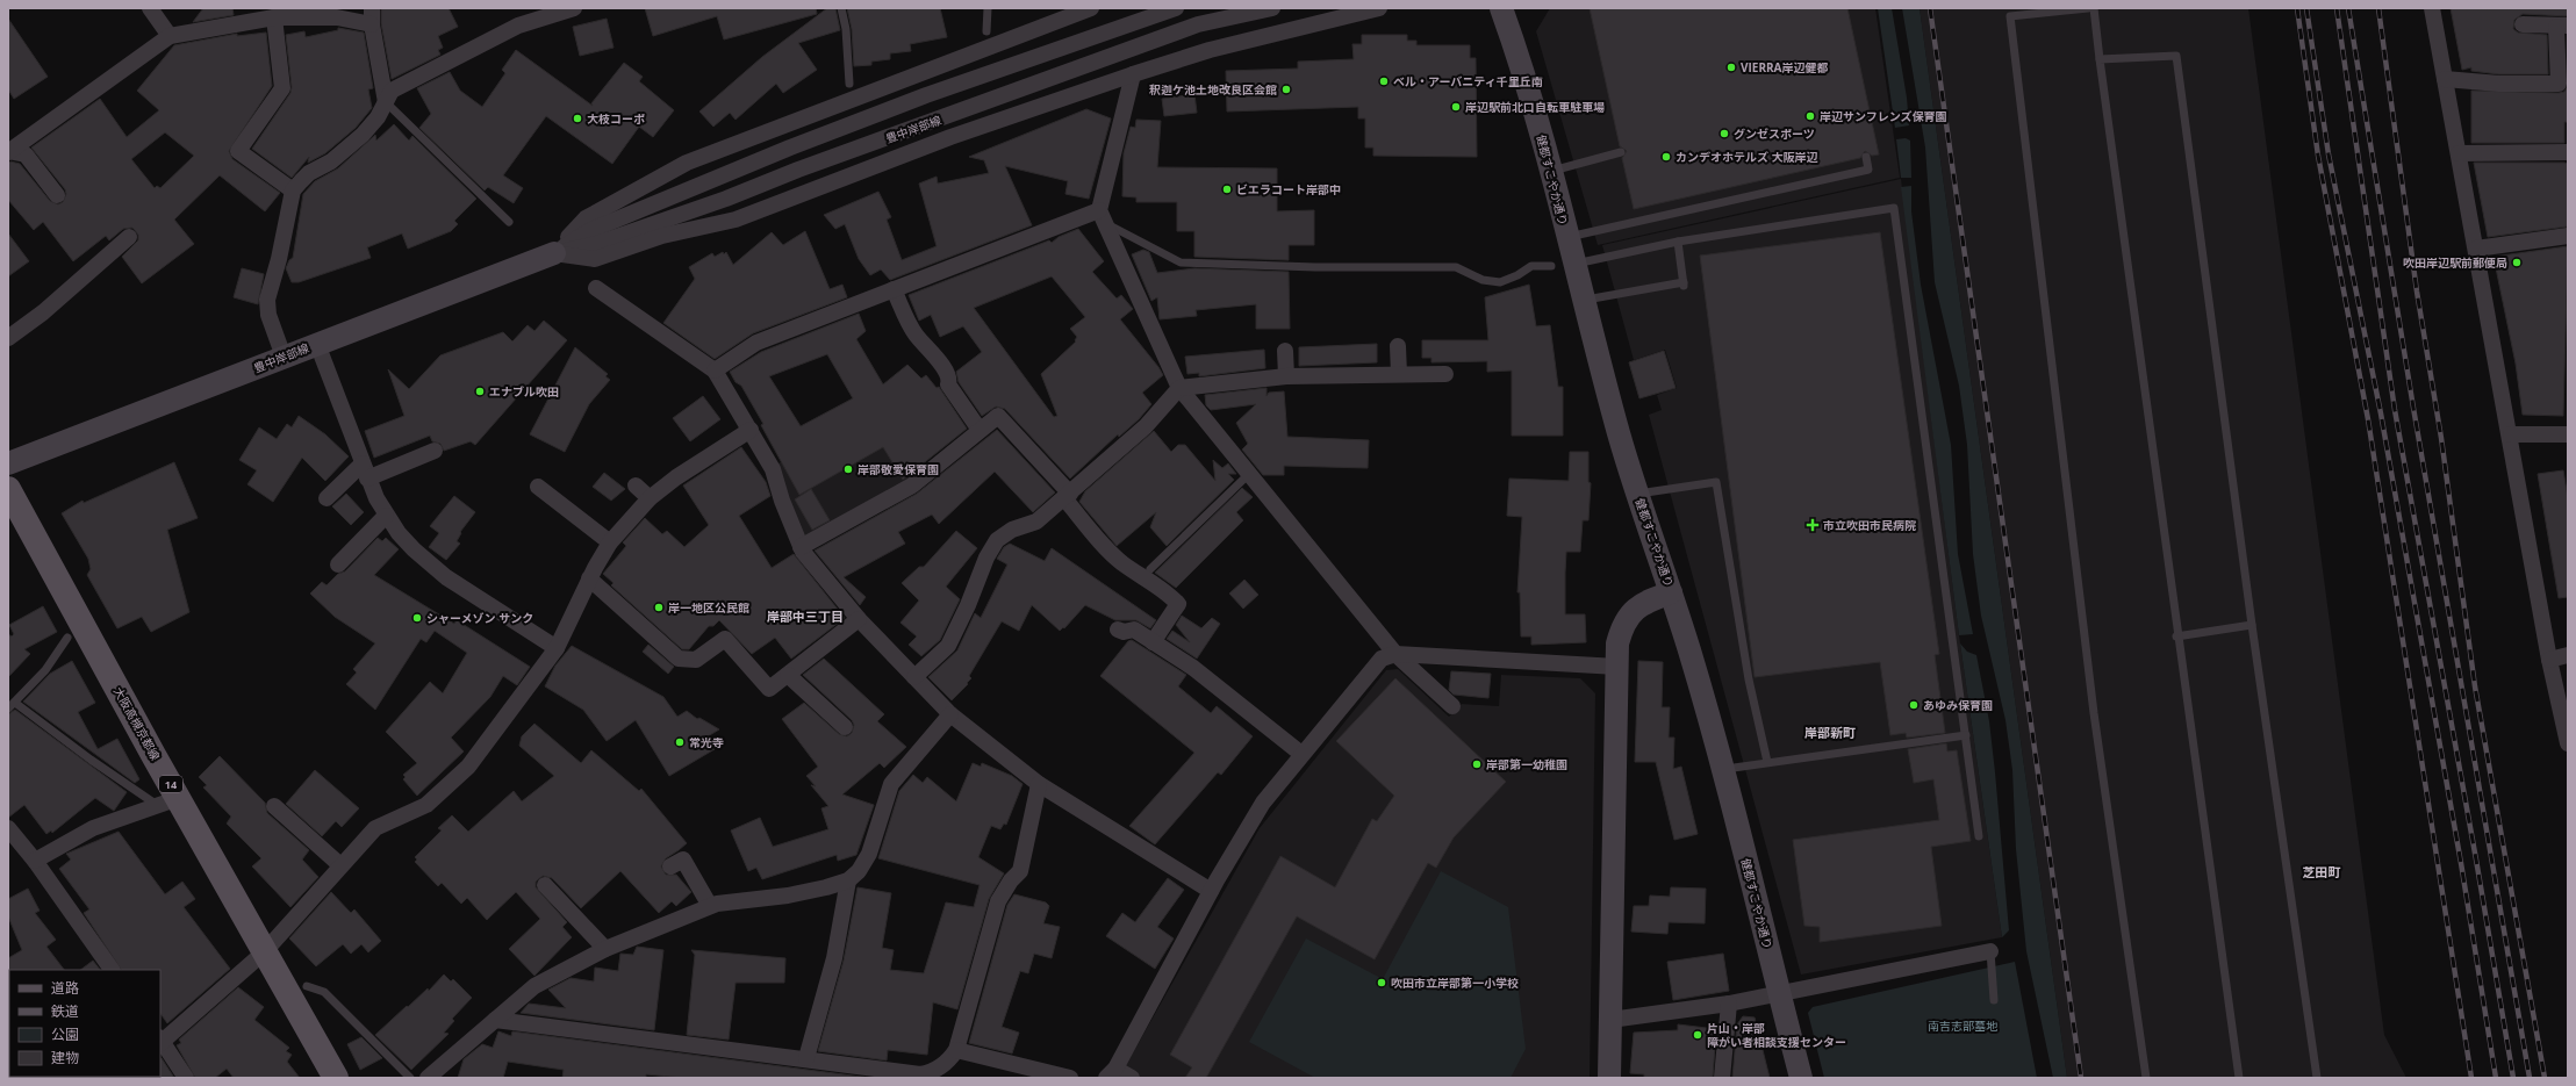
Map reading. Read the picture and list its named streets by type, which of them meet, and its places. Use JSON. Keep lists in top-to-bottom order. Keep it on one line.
{"streets":{"main road":["大阪高槻京都線","14"],"street":["豊中岸部線","健都すこやか通り"]},"districts":["岸部中三丁目","岸部新町","芝田町"],"parks":["南吉志部墓地"],"places":{"other":["VIERRA岸辺健都","ベル・アーバニティ千里丘南","釈迦ケ池土地改良区会館","岸辺駅前北口自転車駐車場","岸辺サンフレンズ保育園","大枝コーポ","グンゼスポーツ","カンデオホテルズ 大阪岸辺","ビエラコート岸部中","吹田岸辺駅前郵便局","エナブル吹田","岸部敬愛保育園","岸一地区公民館","シャーメゾン サンク","あゆみ保育園","常光寺","岸部第一幼稚園","吹田市立岸部第一小学校","片山・岸部 障がい者相談支援センター"],"health":["市立吹田市民病院"]},"legend":["道路","鉄道","公園","建物"]}
